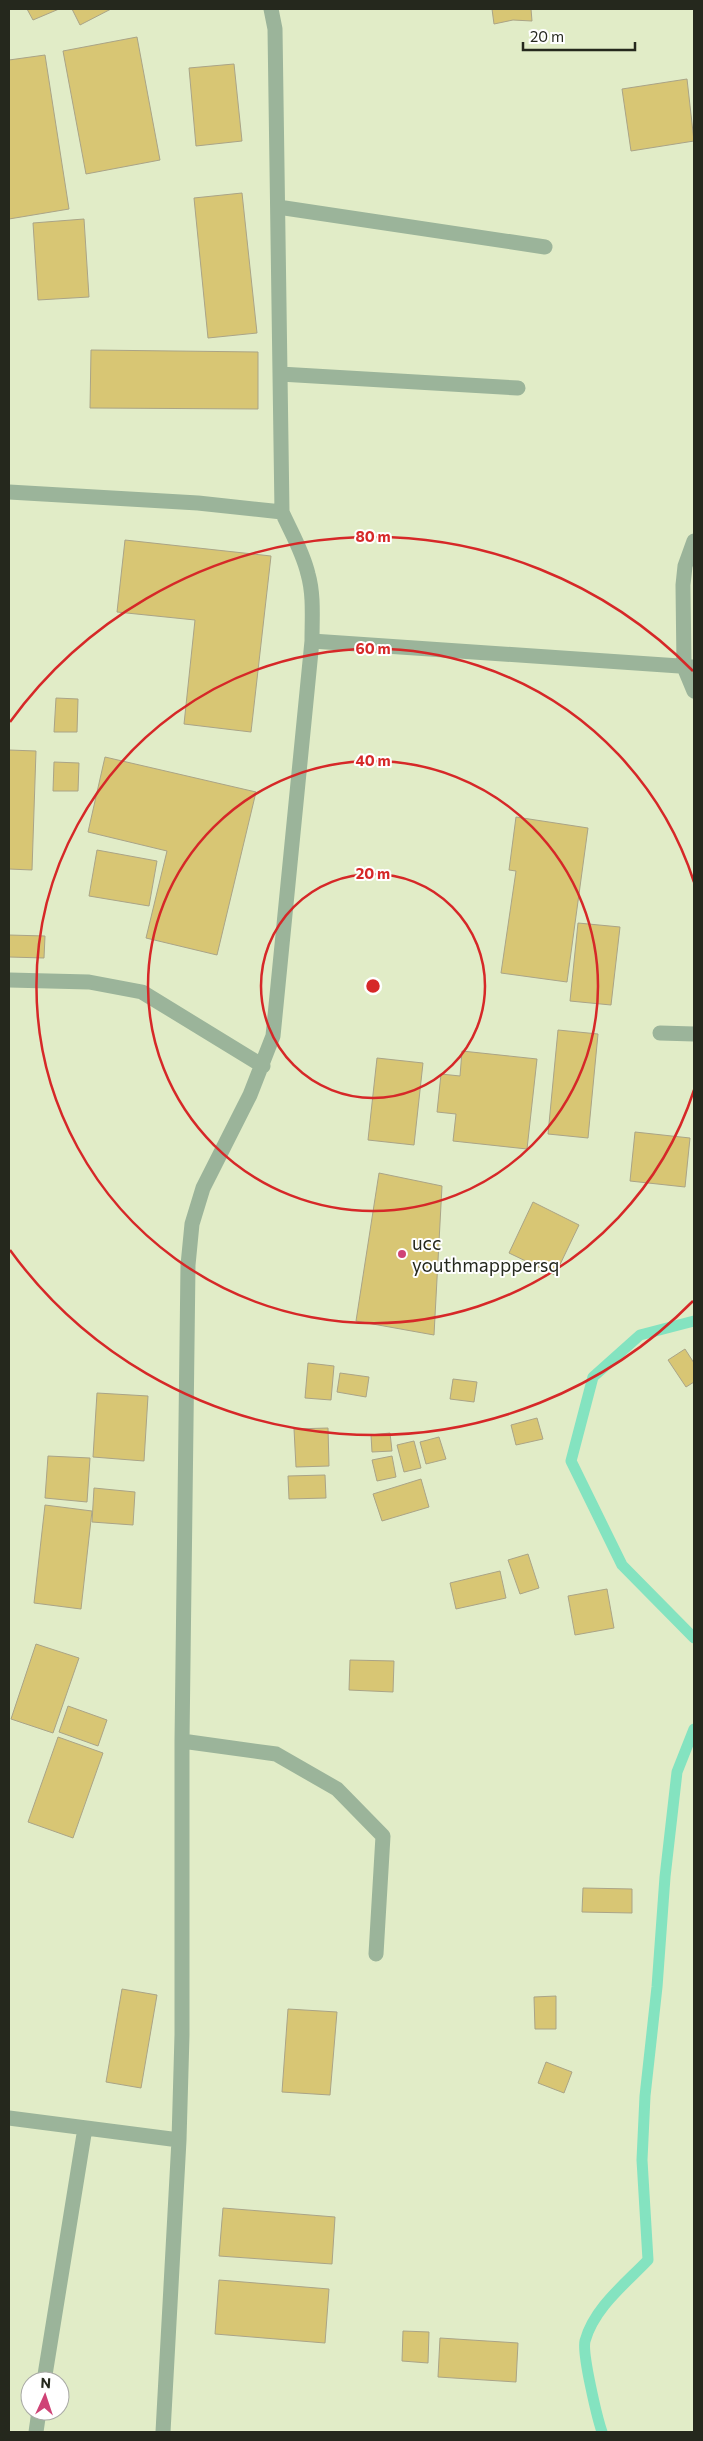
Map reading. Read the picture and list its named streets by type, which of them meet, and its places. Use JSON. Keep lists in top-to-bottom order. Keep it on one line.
{"places":["ucc youthmapppersq"],"scale_bar":"20 m","north":"top","rings":["80 m","60 m","40 m","20 m"]}
